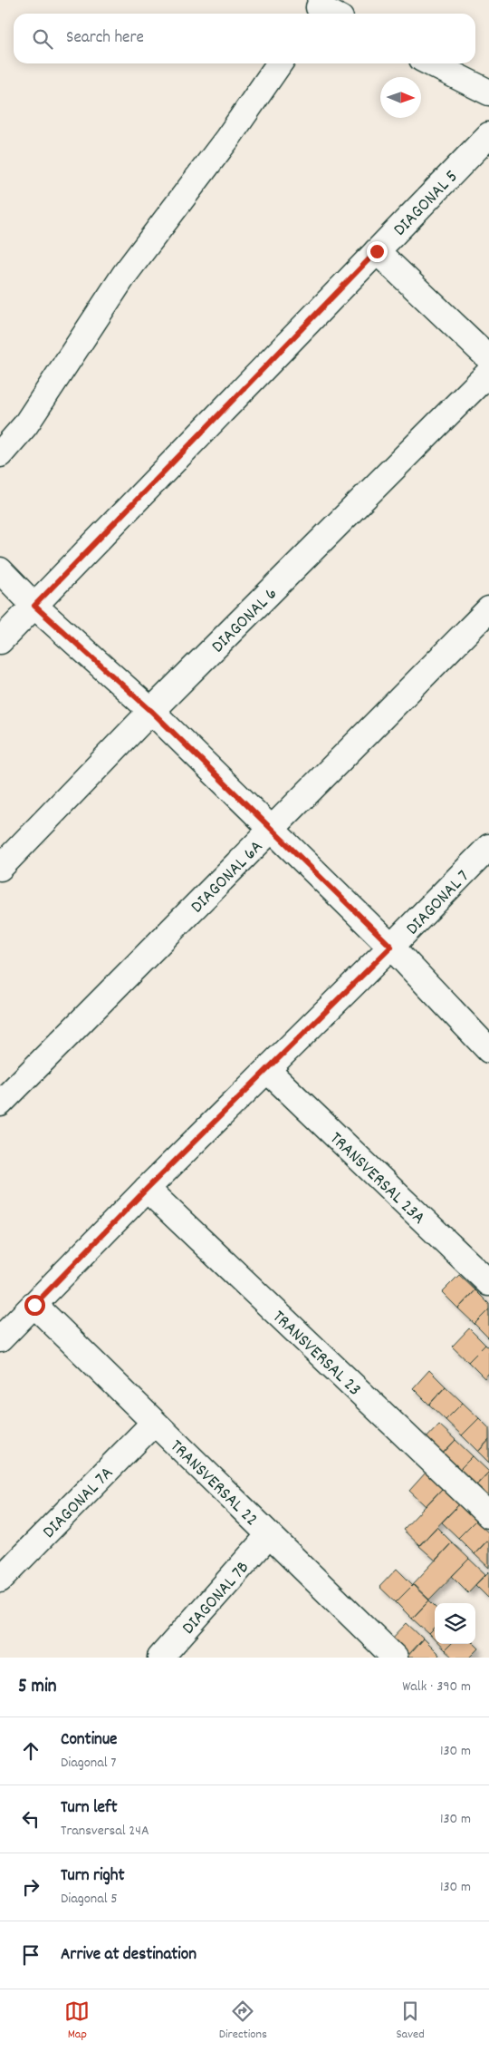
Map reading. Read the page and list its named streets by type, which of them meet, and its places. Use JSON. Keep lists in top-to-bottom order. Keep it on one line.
{"streets":{"street":["DIAGONAL 5","DIAGONAL 6","DIAGONAL 6A","DIAGONAL 7","TRANSVERSAL 23A","TRANSVERSAL 23","TRANSVERSAL 22","DIAGONAL 7A","DIAGONAL 7B"]},"crossings":[["DIAGONAL 7","TRANSVERSAL 23A"],["DIAGONAL 7","TRANSVERSAL 23"],["DIAGONAL 7","TRANSVERSAL 22"],["TRANSVERSAL 22","DIAGONAL 7A"],["TRANSVERSAL 22","DIAGONAL 7B"]],"north":"right","page":{"search":"Search here","heading":["5 min","Walk · 390 m"],"list":[["Continue","Diagonal 7","130 m"],["Turn left","Transversal 24A","130 m"],["Turn right","Diagonal 5","130 m"],"Arrive at destination"],"nav":["Map","Directions","Saved"]}}
